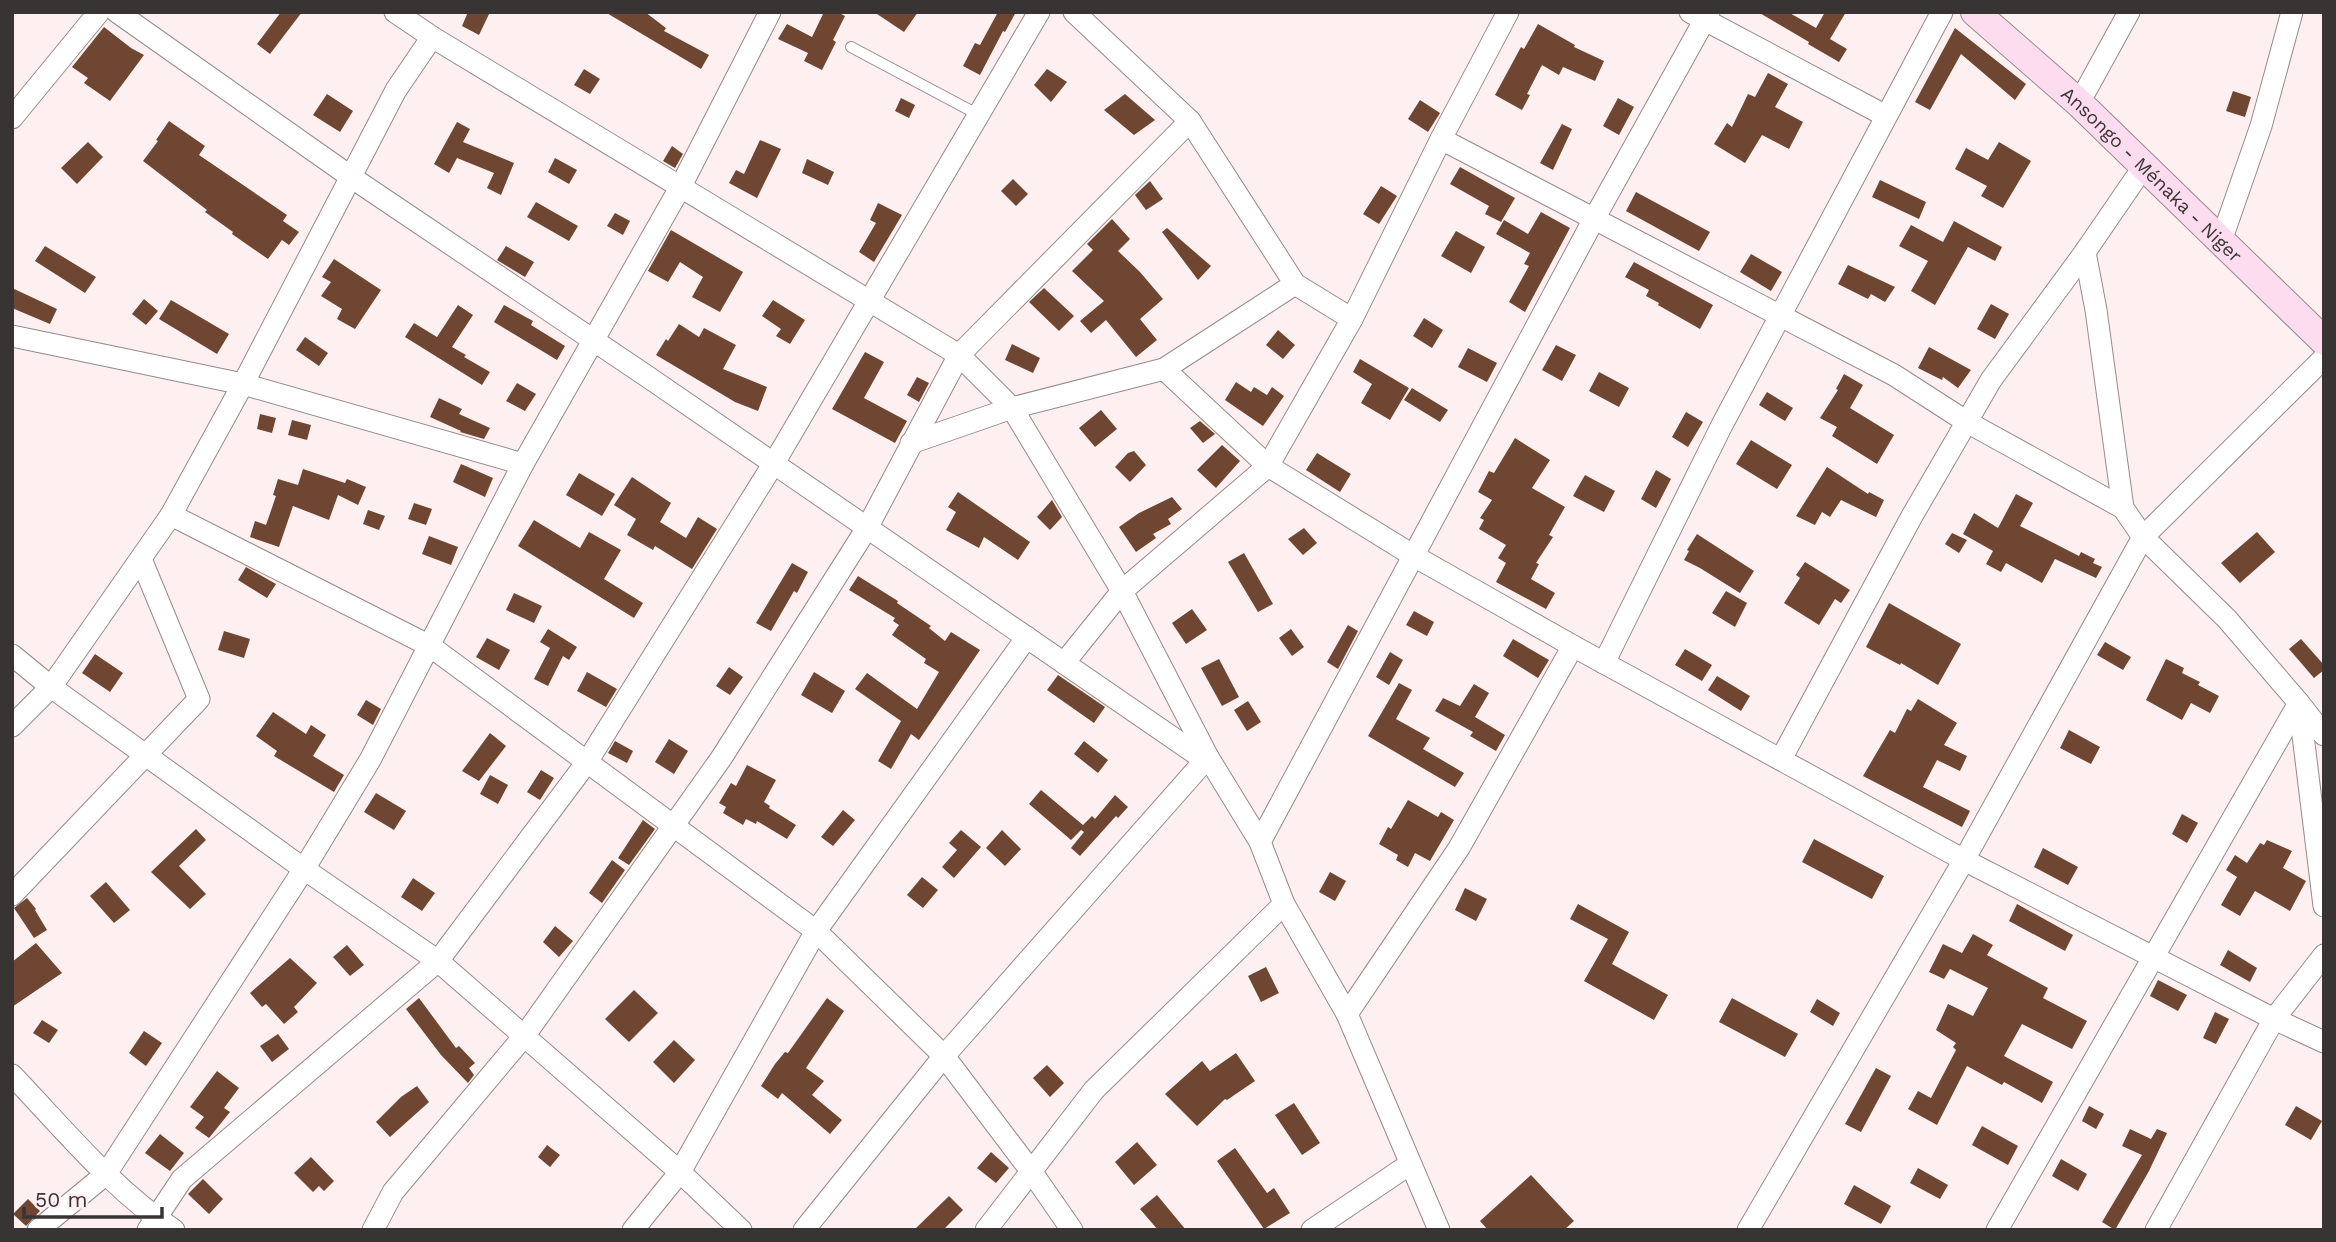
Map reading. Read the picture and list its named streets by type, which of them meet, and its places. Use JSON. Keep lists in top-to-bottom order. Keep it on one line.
{"streets":{"main road":["Ansongo - Ménaka - Niger"]},"scale_bar":"50 m"}
